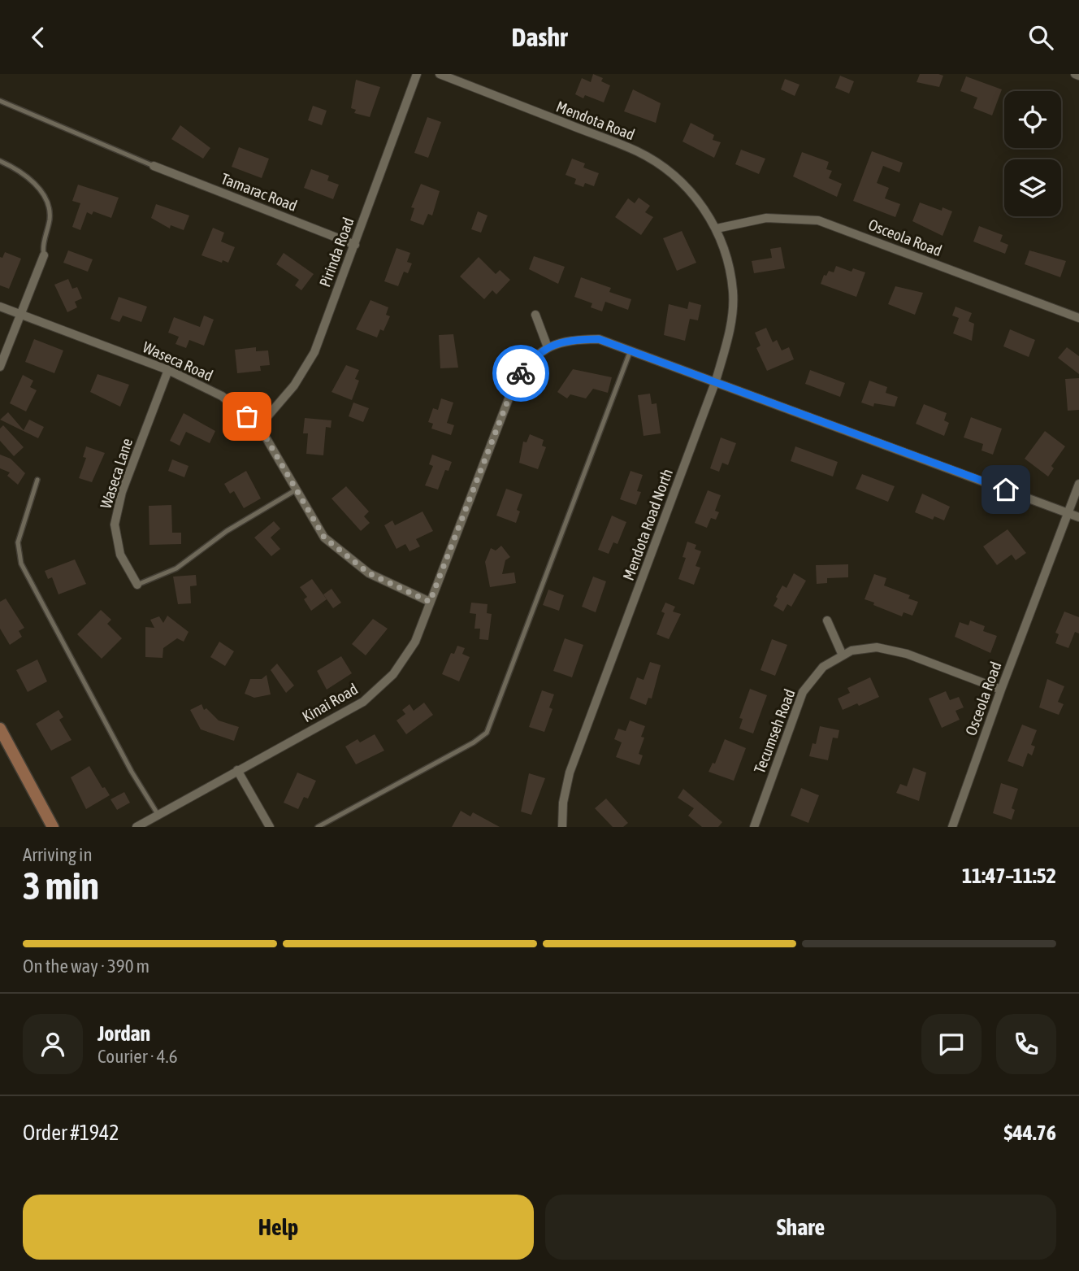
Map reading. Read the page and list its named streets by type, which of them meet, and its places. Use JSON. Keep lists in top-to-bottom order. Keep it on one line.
{"streets":{"street":["Mendota Road","Tamarac Road","Osceola Road","Pirinda Road","Waseca Road","Waseca Lane","Mendota Road North","Kinai Road","Tecumseh Road"]},"crossings":[["Mendota Road","Osceola Road"],["Mendota Road","Mendota Road North"],["Tamarac Road","Pirinda Road"],["Osceola Road","Mendota Road North"],["Osceola Road","Kinai Road"],["Osceola Road","Tecumseh Road"],["Pirinda Road","Waseca Road"],["Waseca Road","Waseca Lane"],["Waseca Road","Kinai Road"],["Mendota Road North","Kinai Road"]],"page":{"header":"Dashr","heading":["3 min","Arriving in","11:47–11:52"],"panel":["Jordan","Courier · 4.6","Order #1942","$44.76"],"bar":"On the way · 390 m","buttons":["Help","Share"]}}
